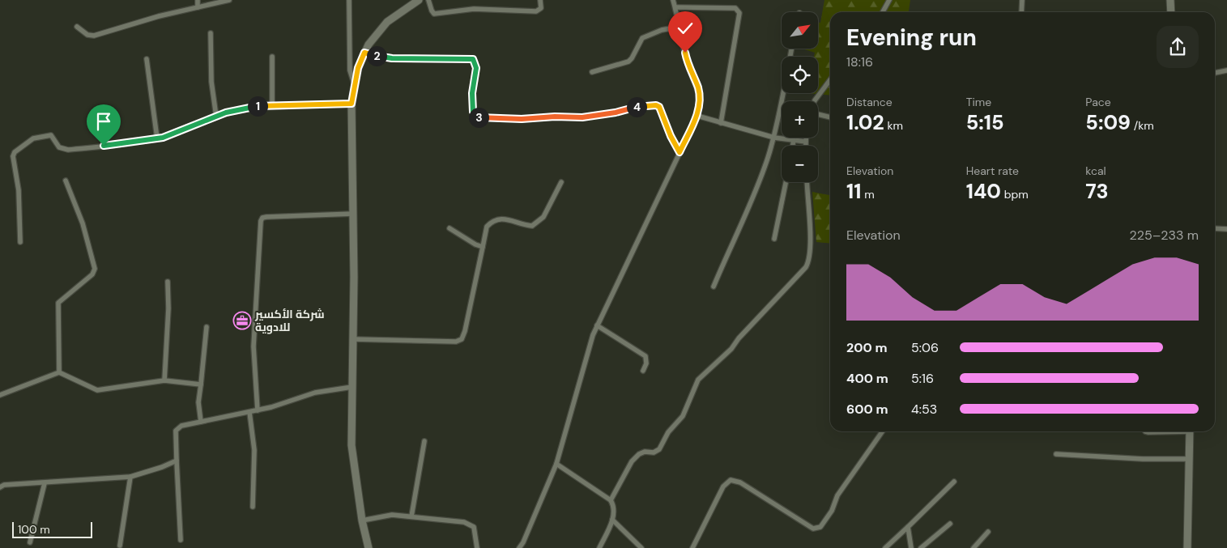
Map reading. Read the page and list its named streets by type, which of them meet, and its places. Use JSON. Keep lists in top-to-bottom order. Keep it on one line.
{"places":{"office":["شركة الأكسير للادوية"]},"scale_bar":"100 m","north":"top right","page":{"map_buttons":["+","−"],"heading":["Evening run","18:16"],"pins":["2","1","4","3"],"stats":[["Distance","1.02 km"],["Time","5:15"],["Pace","5:09 /km"],["Elevation","11 m"],["Heart rate","140 bpm"],["kcal","73"]],"chart":["Elevation","225–233 m"],"list":[{"name":"200 m","note":"5:06"},{"name":"400 m","note":"5:16"},{"name":"600 m","note":"4:53"}],"scale":"100 m"}}
